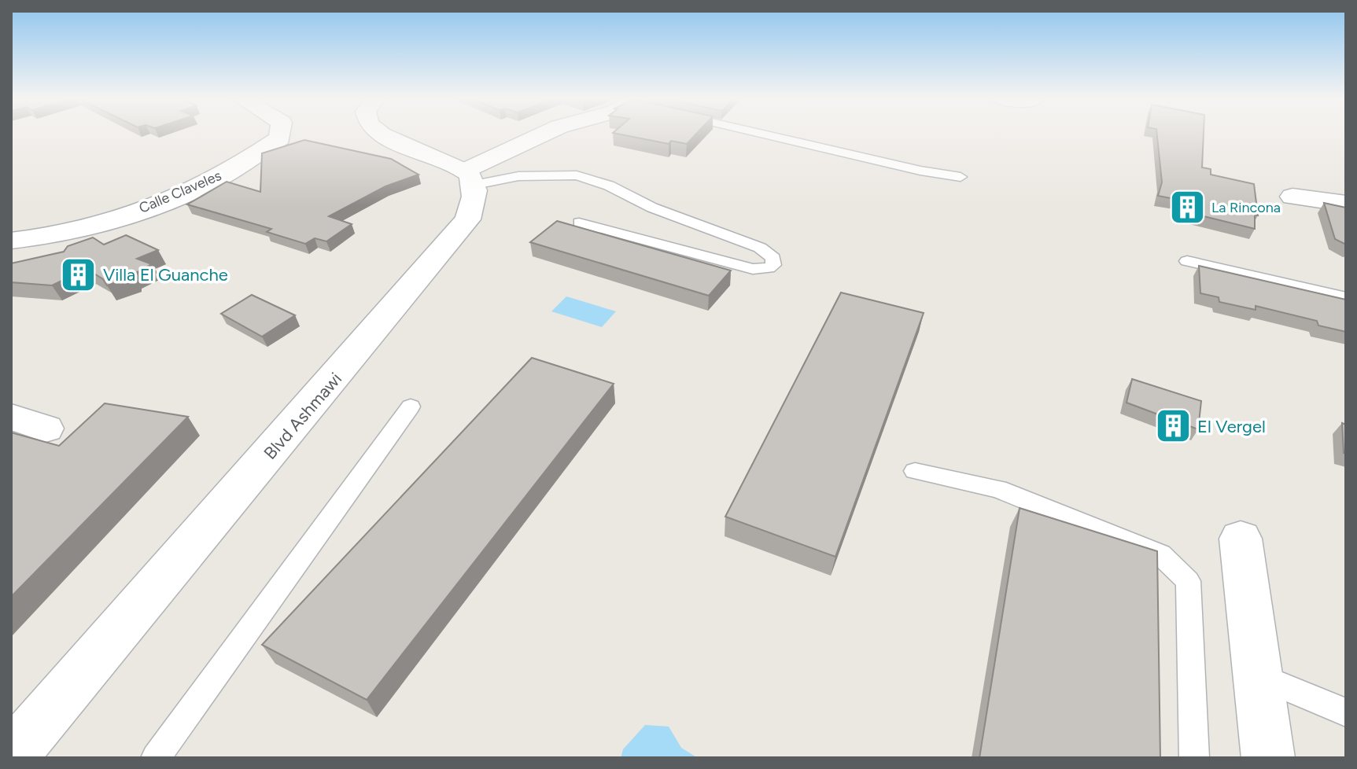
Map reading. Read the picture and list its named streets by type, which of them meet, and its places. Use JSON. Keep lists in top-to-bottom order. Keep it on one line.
{"streets":{"street":["Calle Claveles","Blvd Ashmawi"]},"places":{"building":["La Rincona","Villa El Guanche","El Vergel"]}}
